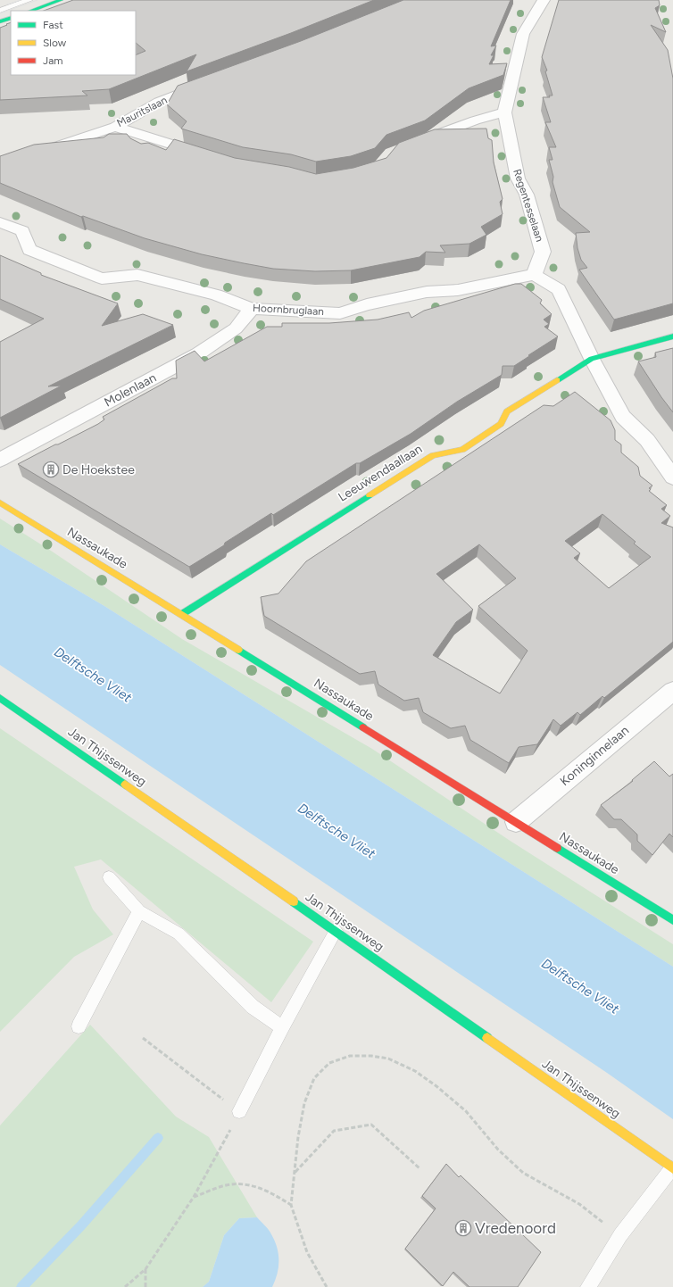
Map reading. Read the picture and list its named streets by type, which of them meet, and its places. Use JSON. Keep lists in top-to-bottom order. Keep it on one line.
{"streets":{"street":["Mauritslaan","Regentesselaan","Hoornbruglaan","Molenlaan","Leeuwendaallaan","Nassaukade","Koninginnelaan","Jan Thijssenweg"]},"crossings":[["Regentesselaan","Hoornbruglaan"],["Hoornbruglaan","Molenlaan"],["Leeuwendaallaan","Nassaukade"],["Nassaukade","Koninginnelaan"]],"water":["Delftsche Vliet"],"places":{"building":["De Hoekstee","Vredenoord"]},"legend":["Fast","Slow","Jam"]}
